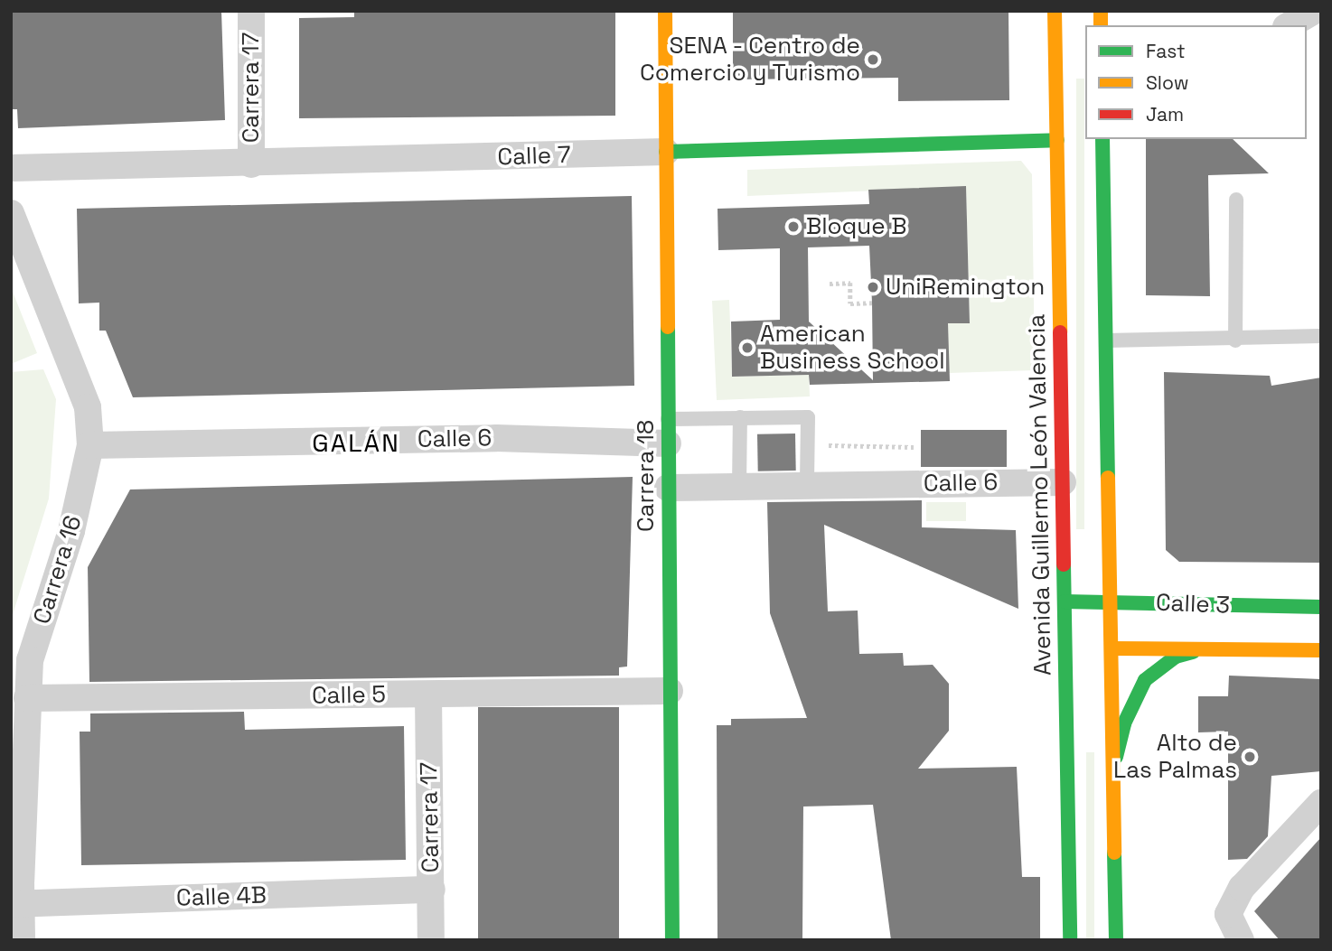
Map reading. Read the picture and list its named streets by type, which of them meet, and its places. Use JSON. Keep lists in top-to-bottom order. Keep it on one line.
{"streets":{"main road":["Calle 7","Carrera 18","Avenida Guillermo León Valencia","Calle 3"],"street":["Carrera 17","Calle 6","Carrera 16","Calle 5","Calle 4B"]},"crossings":[["Carrera 17","Calle 7"],["Carrera 17","Calle 5"],["Carrera 17","Calle 4B"],["Calle 7","Carrera 18"],["Calle 7","Avenida Guillermo León Valencia"],["Calle 6","Carrera 18"],["Calle 6","Avenida Guillermo León Valencia"],["Calle 6","Carrera 16"],["Carrera 18","Calle 5"],["Avenida Guillermo León Valencia","Calle 3"],["Carrera 16","Calle 5"],["Carrera 16","Calle 4B"]],"districts":["GALÁN"],"places":["SENA - Centro de Comercio y Turismo","Bloque B","UniRemington","American Business School","Alto de Las Palmas"],"legend":["Fast","Slow","Jam"]}
